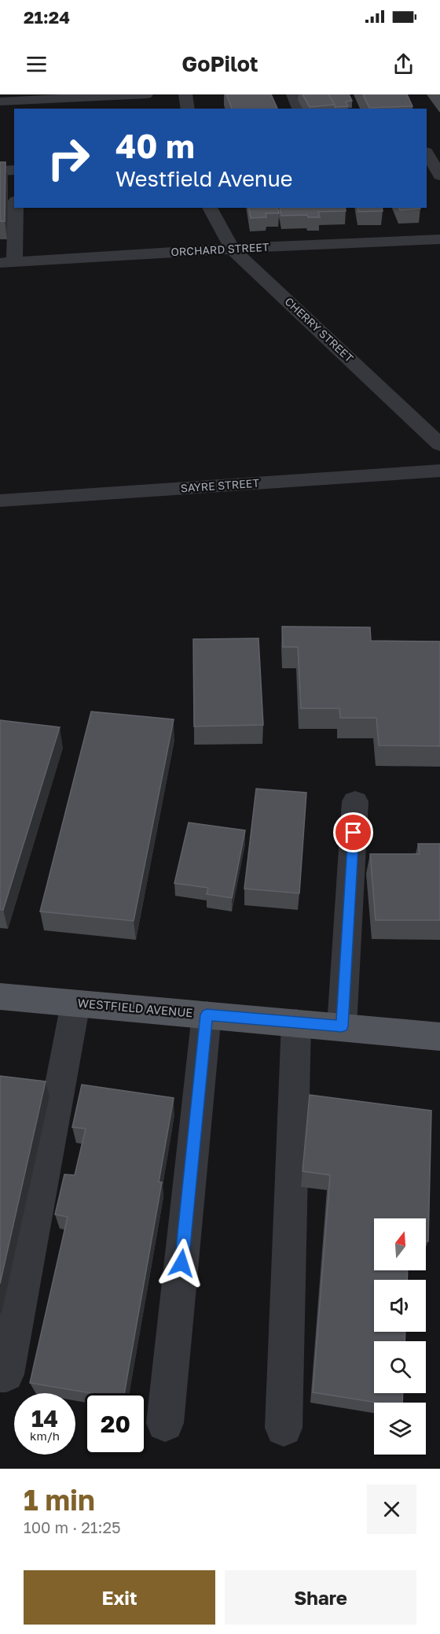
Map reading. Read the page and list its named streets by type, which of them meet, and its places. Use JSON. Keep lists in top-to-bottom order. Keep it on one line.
{"streets":{"main road":["WESTFIELD AVENUE"],"street":["ORCHARD STREET","CHERRY STREET","SAYRE STREET"]},"crossings":[["ORCHARD STREET","CHERRY STREET"]],"north":"top","page":{"status":"21:24","header":"GoPilot","turn":["40 m","Westfield Avenue"],"speed":"14 km/h","limit":"20","heading":["1 min","100 m · 21:25"],"buttons":["Exit","Share"]}}
